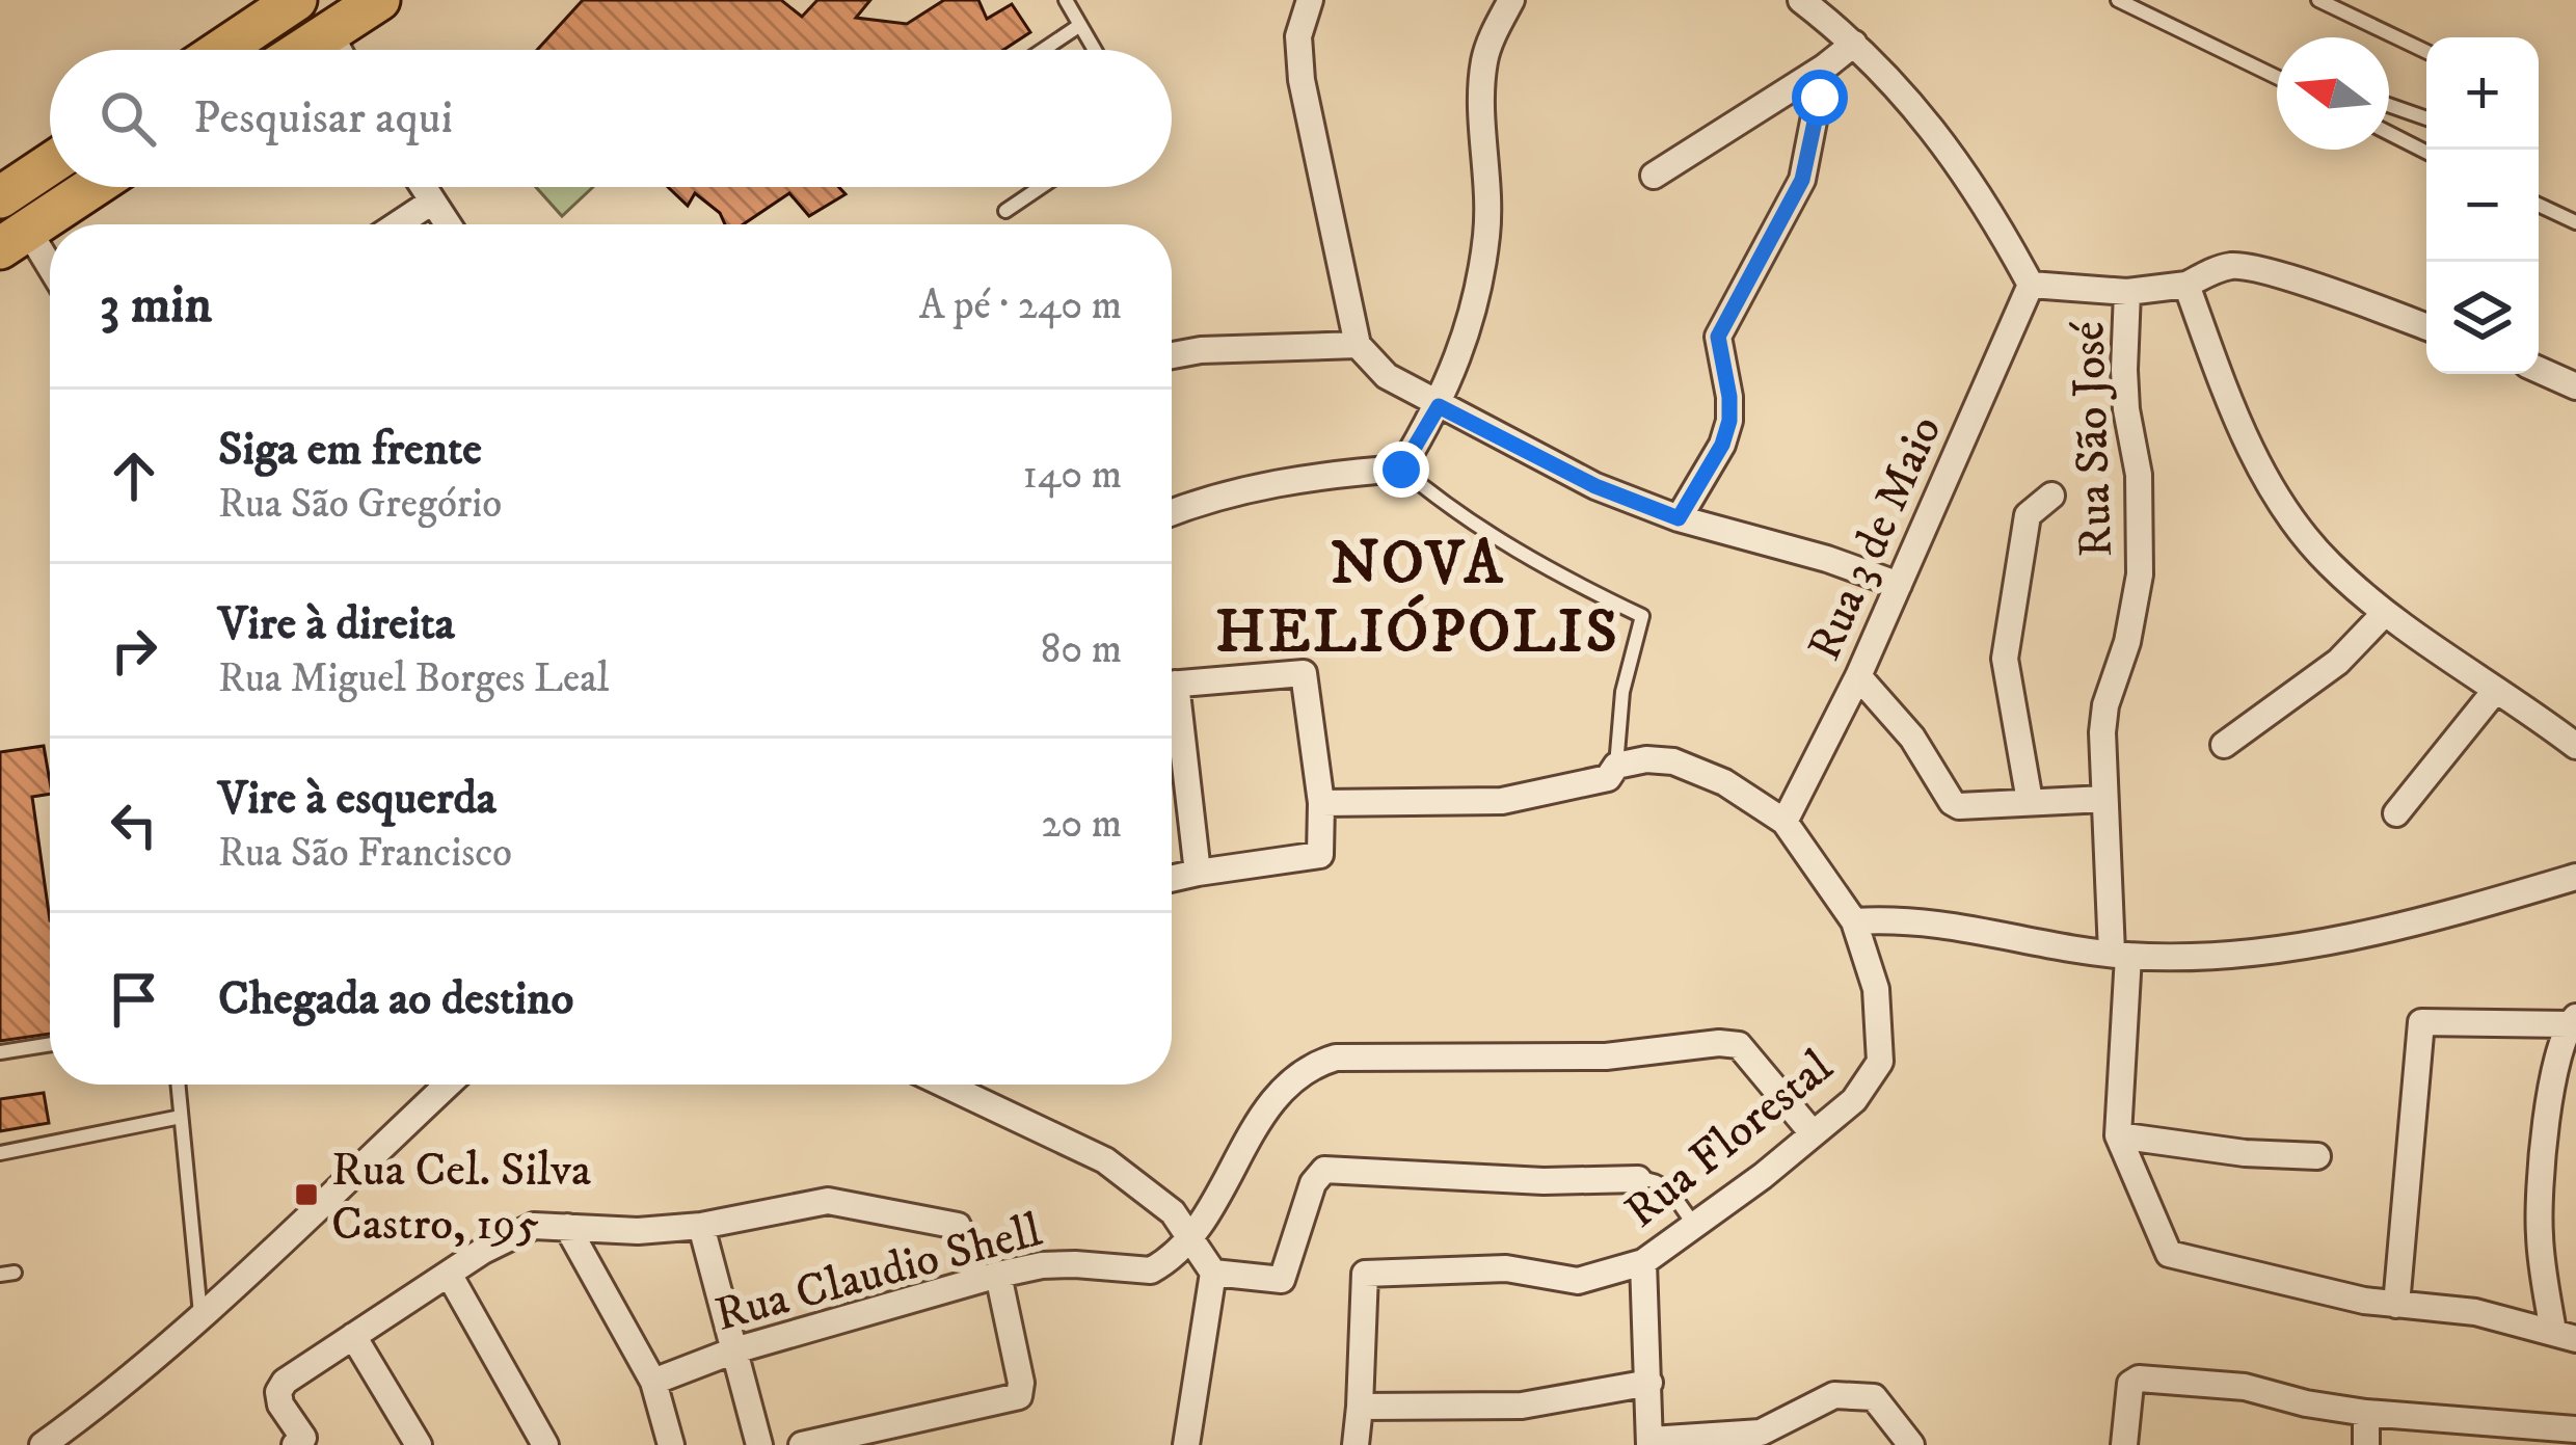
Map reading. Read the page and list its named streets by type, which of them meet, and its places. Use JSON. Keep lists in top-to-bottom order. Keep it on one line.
{"streets":{"street":["Rua São José","Rua 3 de Maio","Rua Florestal","Rua Claudio Shell"]},"crossings":[["Rua 3 de Maio","Rua Florestal"]],"districts":["NOVA HELIÓPOLIS"],"places":{"transit":["Rua Cel. Silva Castro, 195"]},"north":"left","page":{"map_buttons":["+","−"],"search":"Pesquisar aqui","heading":["3 min","A pé · 240 m"],"list":[["Siga em frente","Rua São Gregório","140 m"],["Vire à direita","Rua Miguel Borges Leal","80 m"],["Vire à esquerda","Rua São Francisco","20 m"],"Chegada ao destino"]}}
